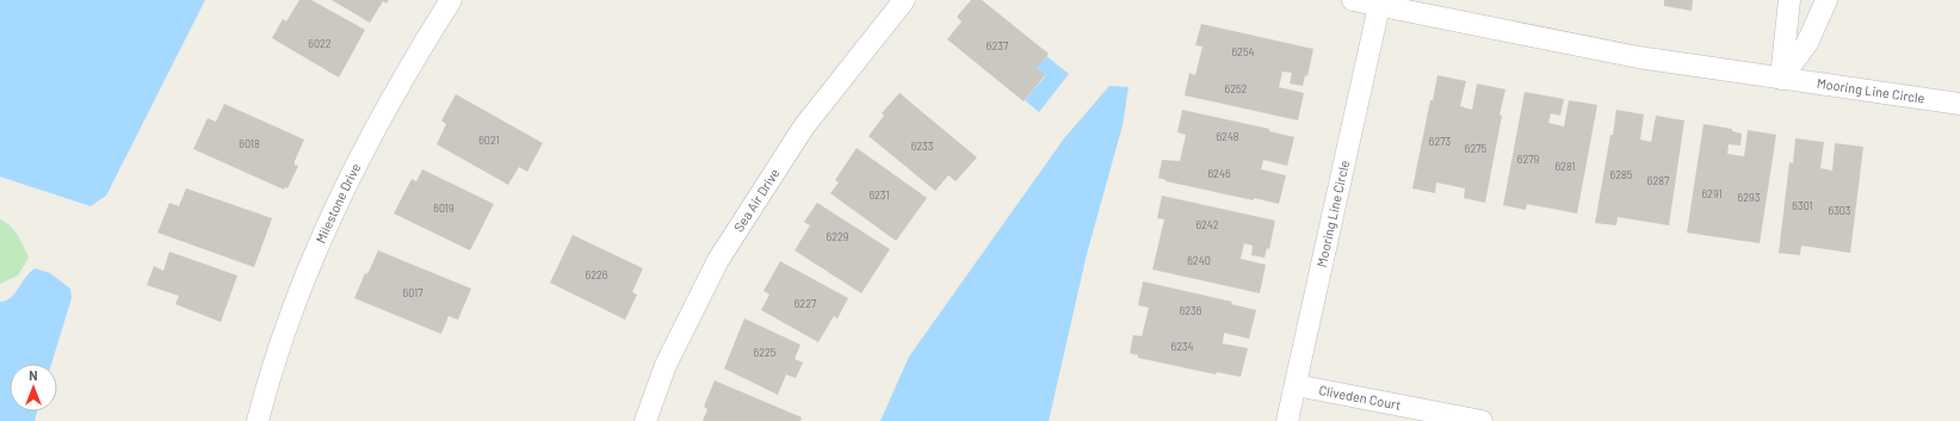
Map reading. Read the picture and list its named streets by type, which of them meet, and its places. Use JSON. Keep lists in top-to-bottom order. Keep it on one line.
{"streets":{"street":["Mooring Line Circle","Sea Air Drive","Milestone Drive","Cliveden Court"]},"crossings":[["Mooring Line Circle","Cliveden Court"]],"house_numbers":["6022","6237","6254","6252","6248","6021","6273","6018","6233","6275","6279","6281","6246","6285","6287","6291","6231","6293","6301","6019","6303","6242","6229","6240","6226","6017","6227","6236","6234","6225"],"north":"top"}
